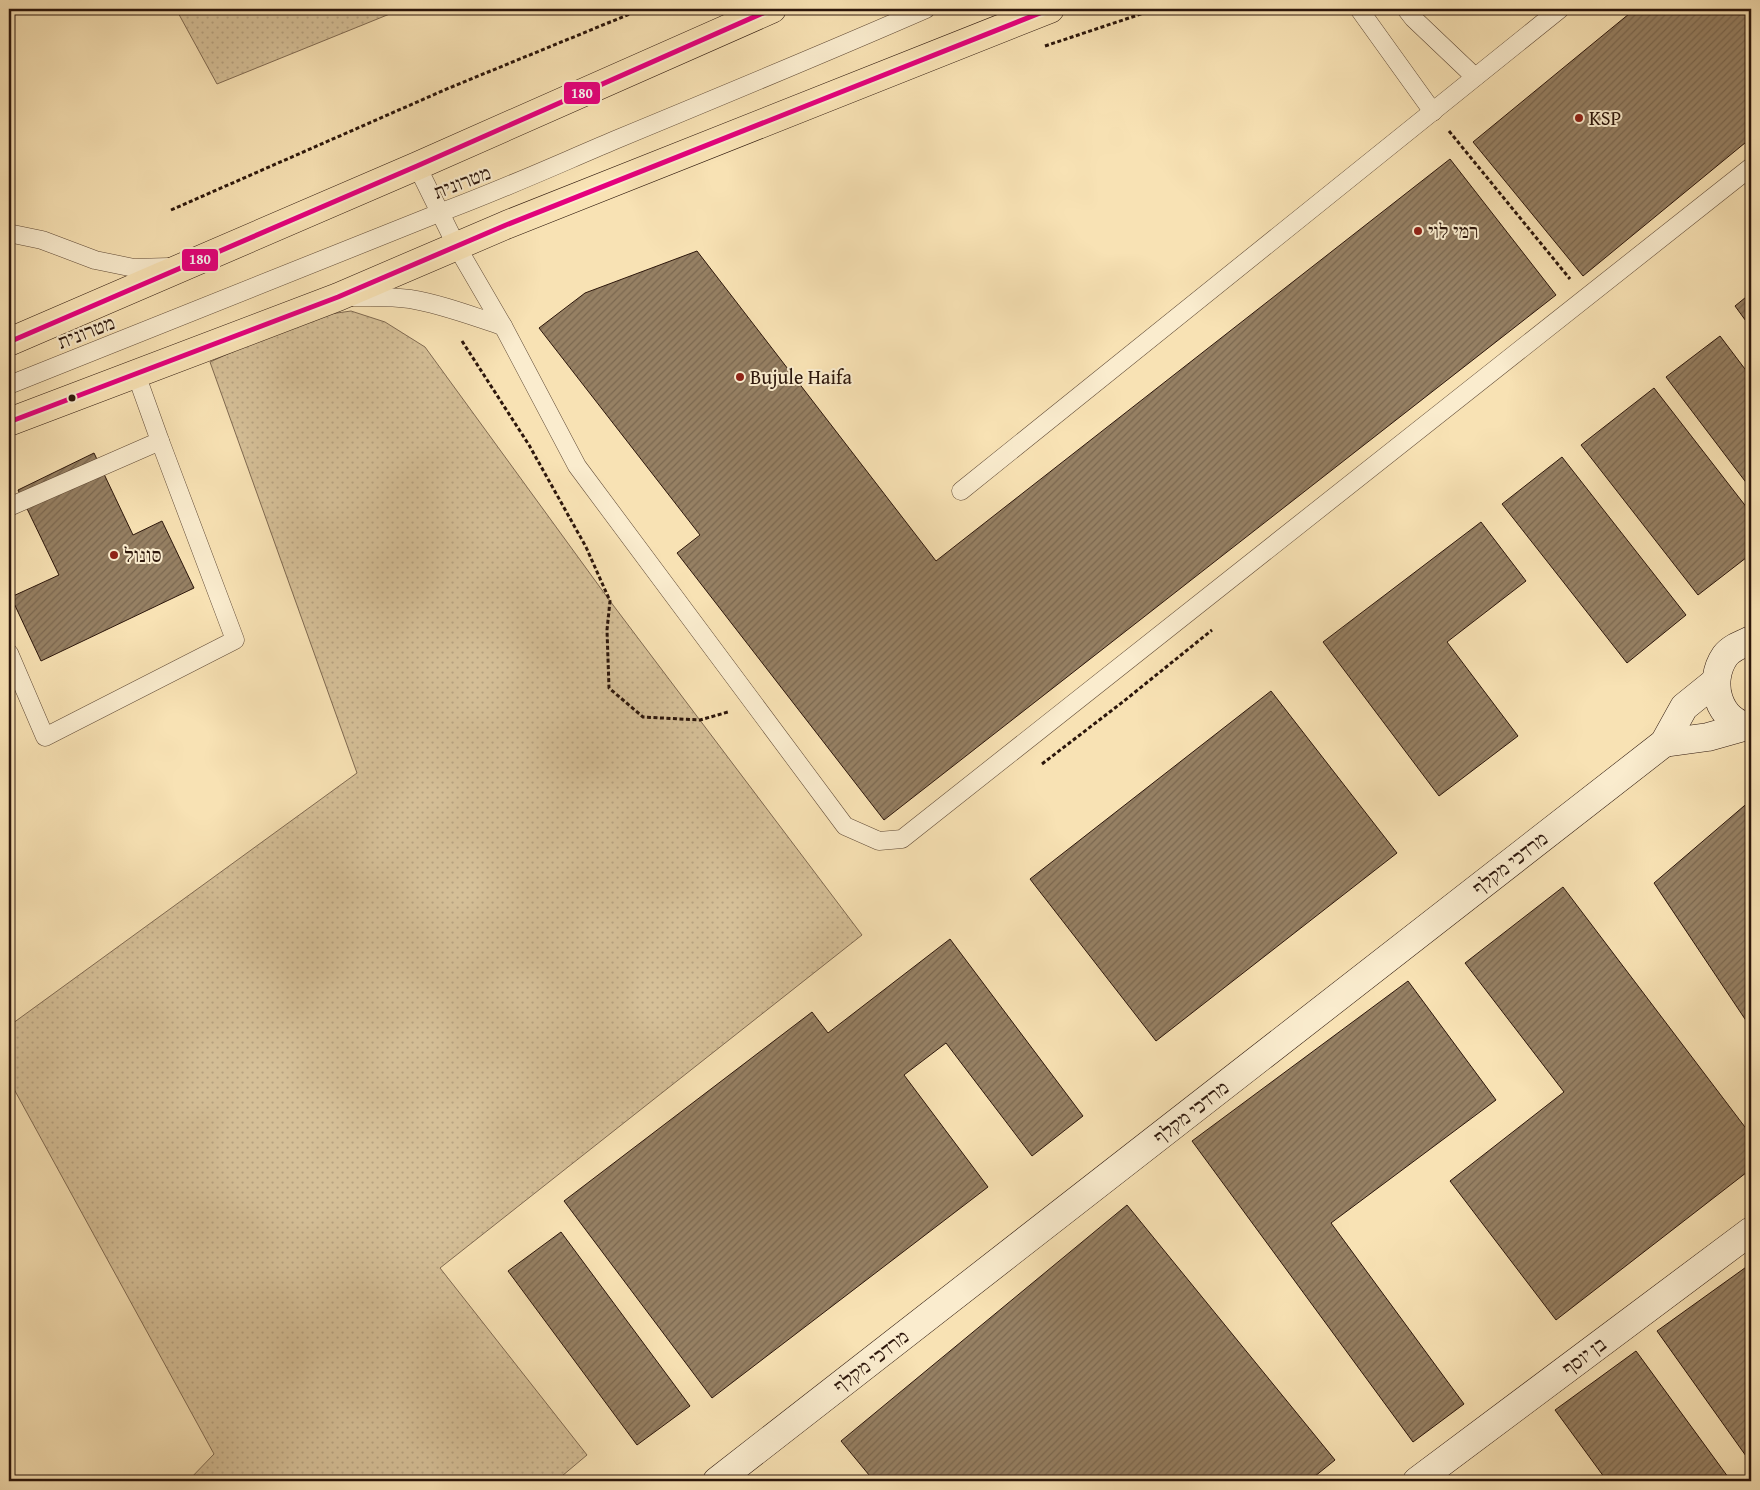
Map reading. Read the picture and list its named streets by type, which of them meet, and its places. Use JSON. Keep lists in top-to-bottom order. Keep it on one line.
{"streets":{"street":["מרדכי מקלף","בן יוסף"],"lane":["מטרונית"]},"places":["KSP","רמי לוי","Bujule Haifa","סונול"],"lines":["transit line 180"]}
